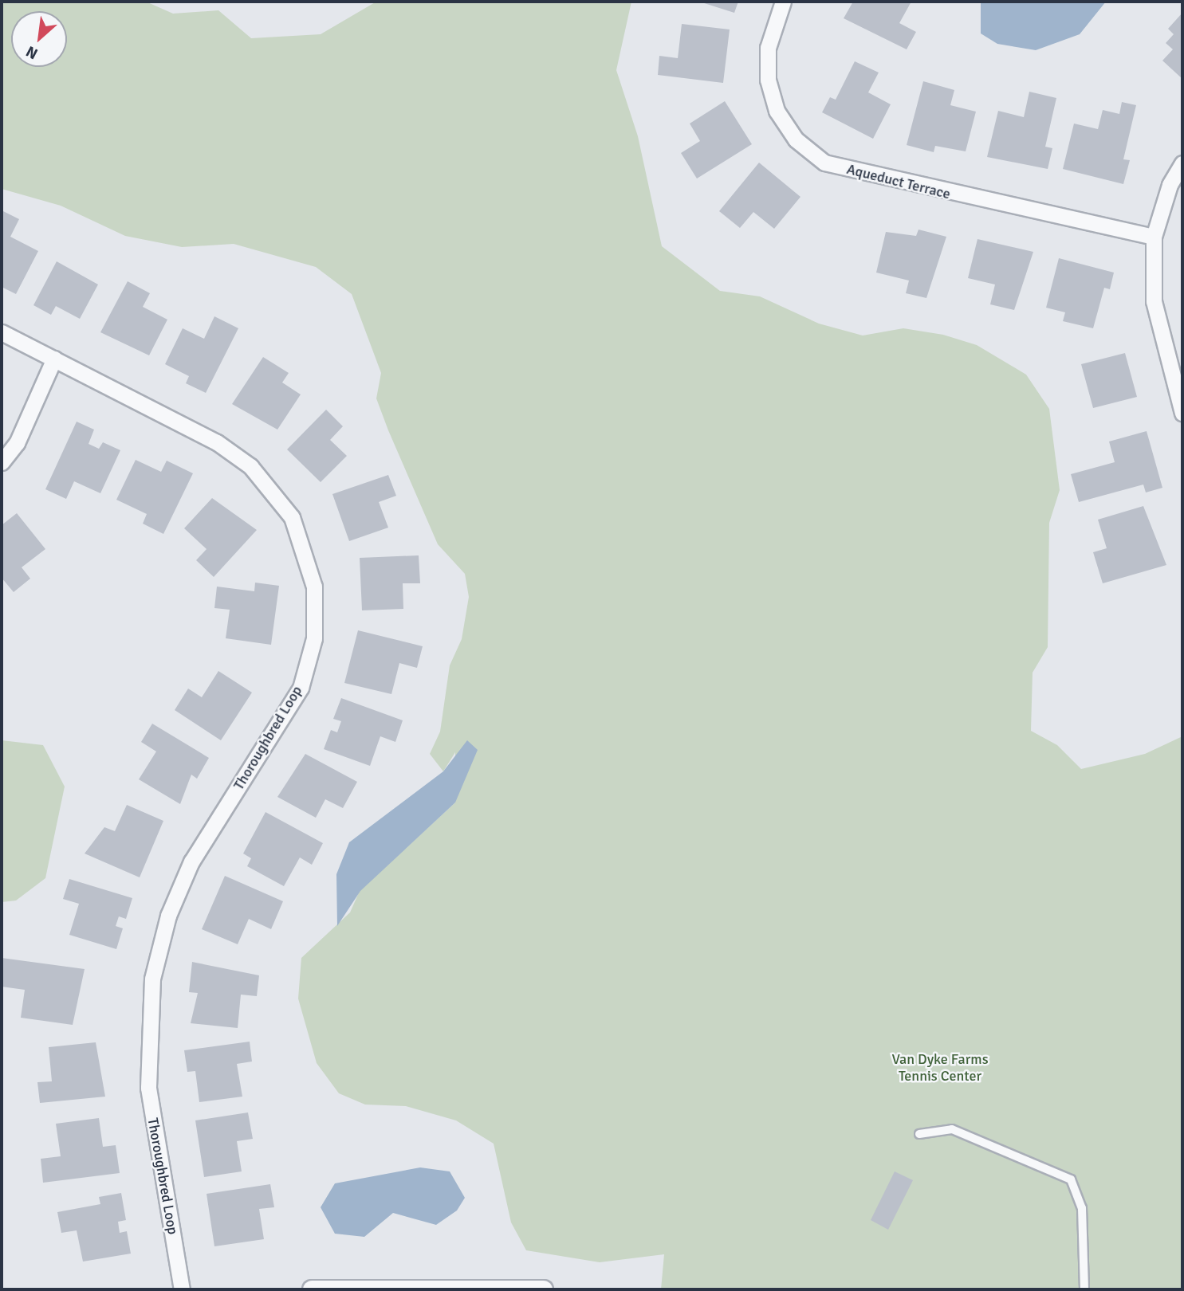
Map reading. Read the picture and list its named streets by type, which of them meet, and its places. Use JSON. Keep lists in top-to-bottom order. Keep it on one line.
{"streets":{"street":["Aqueduct Terrace","Thoroughbred Loop"]},"parks":["Van Dyke Farms Tennis Center"],"north":"bottom left"}
